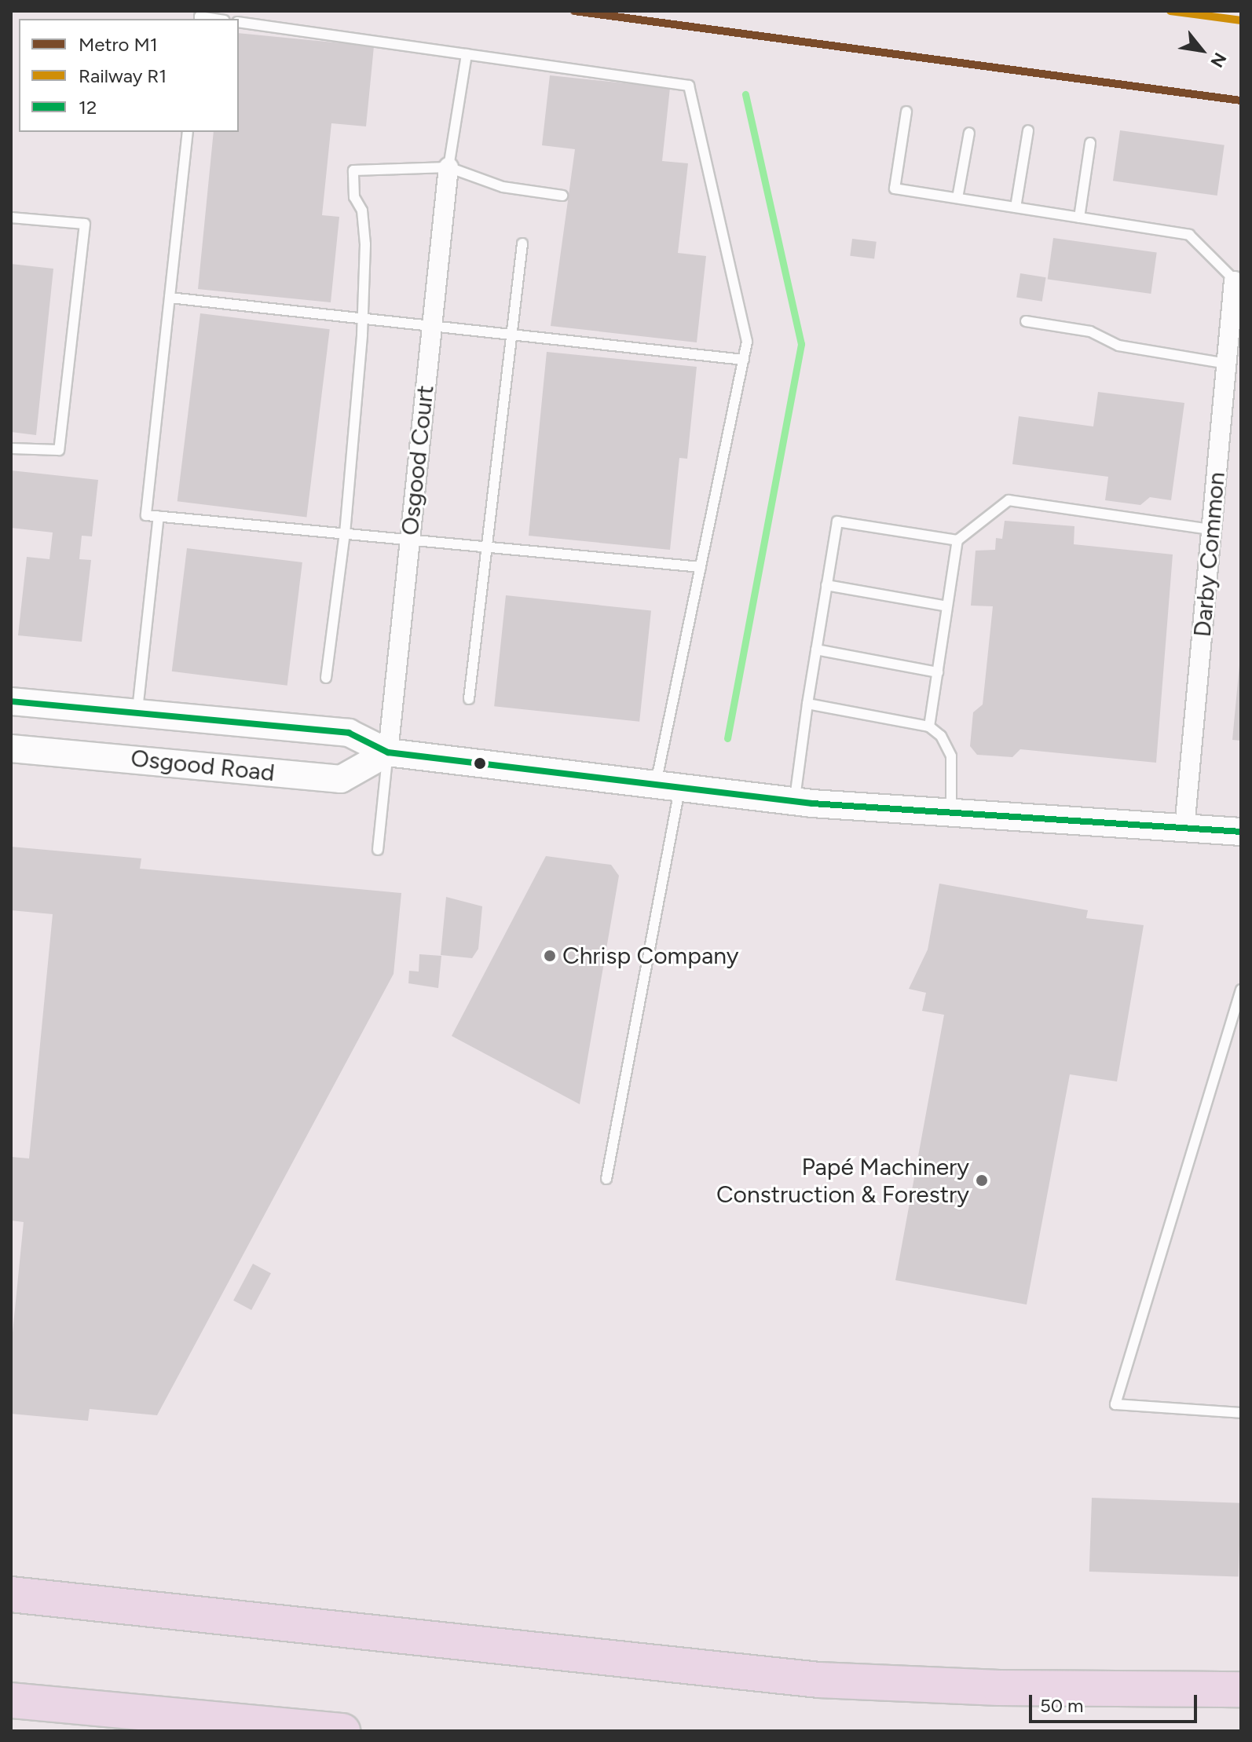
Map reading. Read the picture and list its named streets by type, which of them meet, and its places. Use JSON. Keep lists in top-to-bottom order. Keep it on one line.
{"streets":{"main road":["Osgood Road"],"street":["Osgood Court","Darby Common"]},"crossings":[["Osgood Court","Osgood Road"],["Darby Common","Osgood Road"]],"places":["Chrisp Company","Papé Machinery Construction & Forestry"],"lines":["metro line M1","rail line R1","transit line 12"],"legend":["Metro M1","Railway R1","12"],"scale_bar":"50 m","north":"bottom right"}
